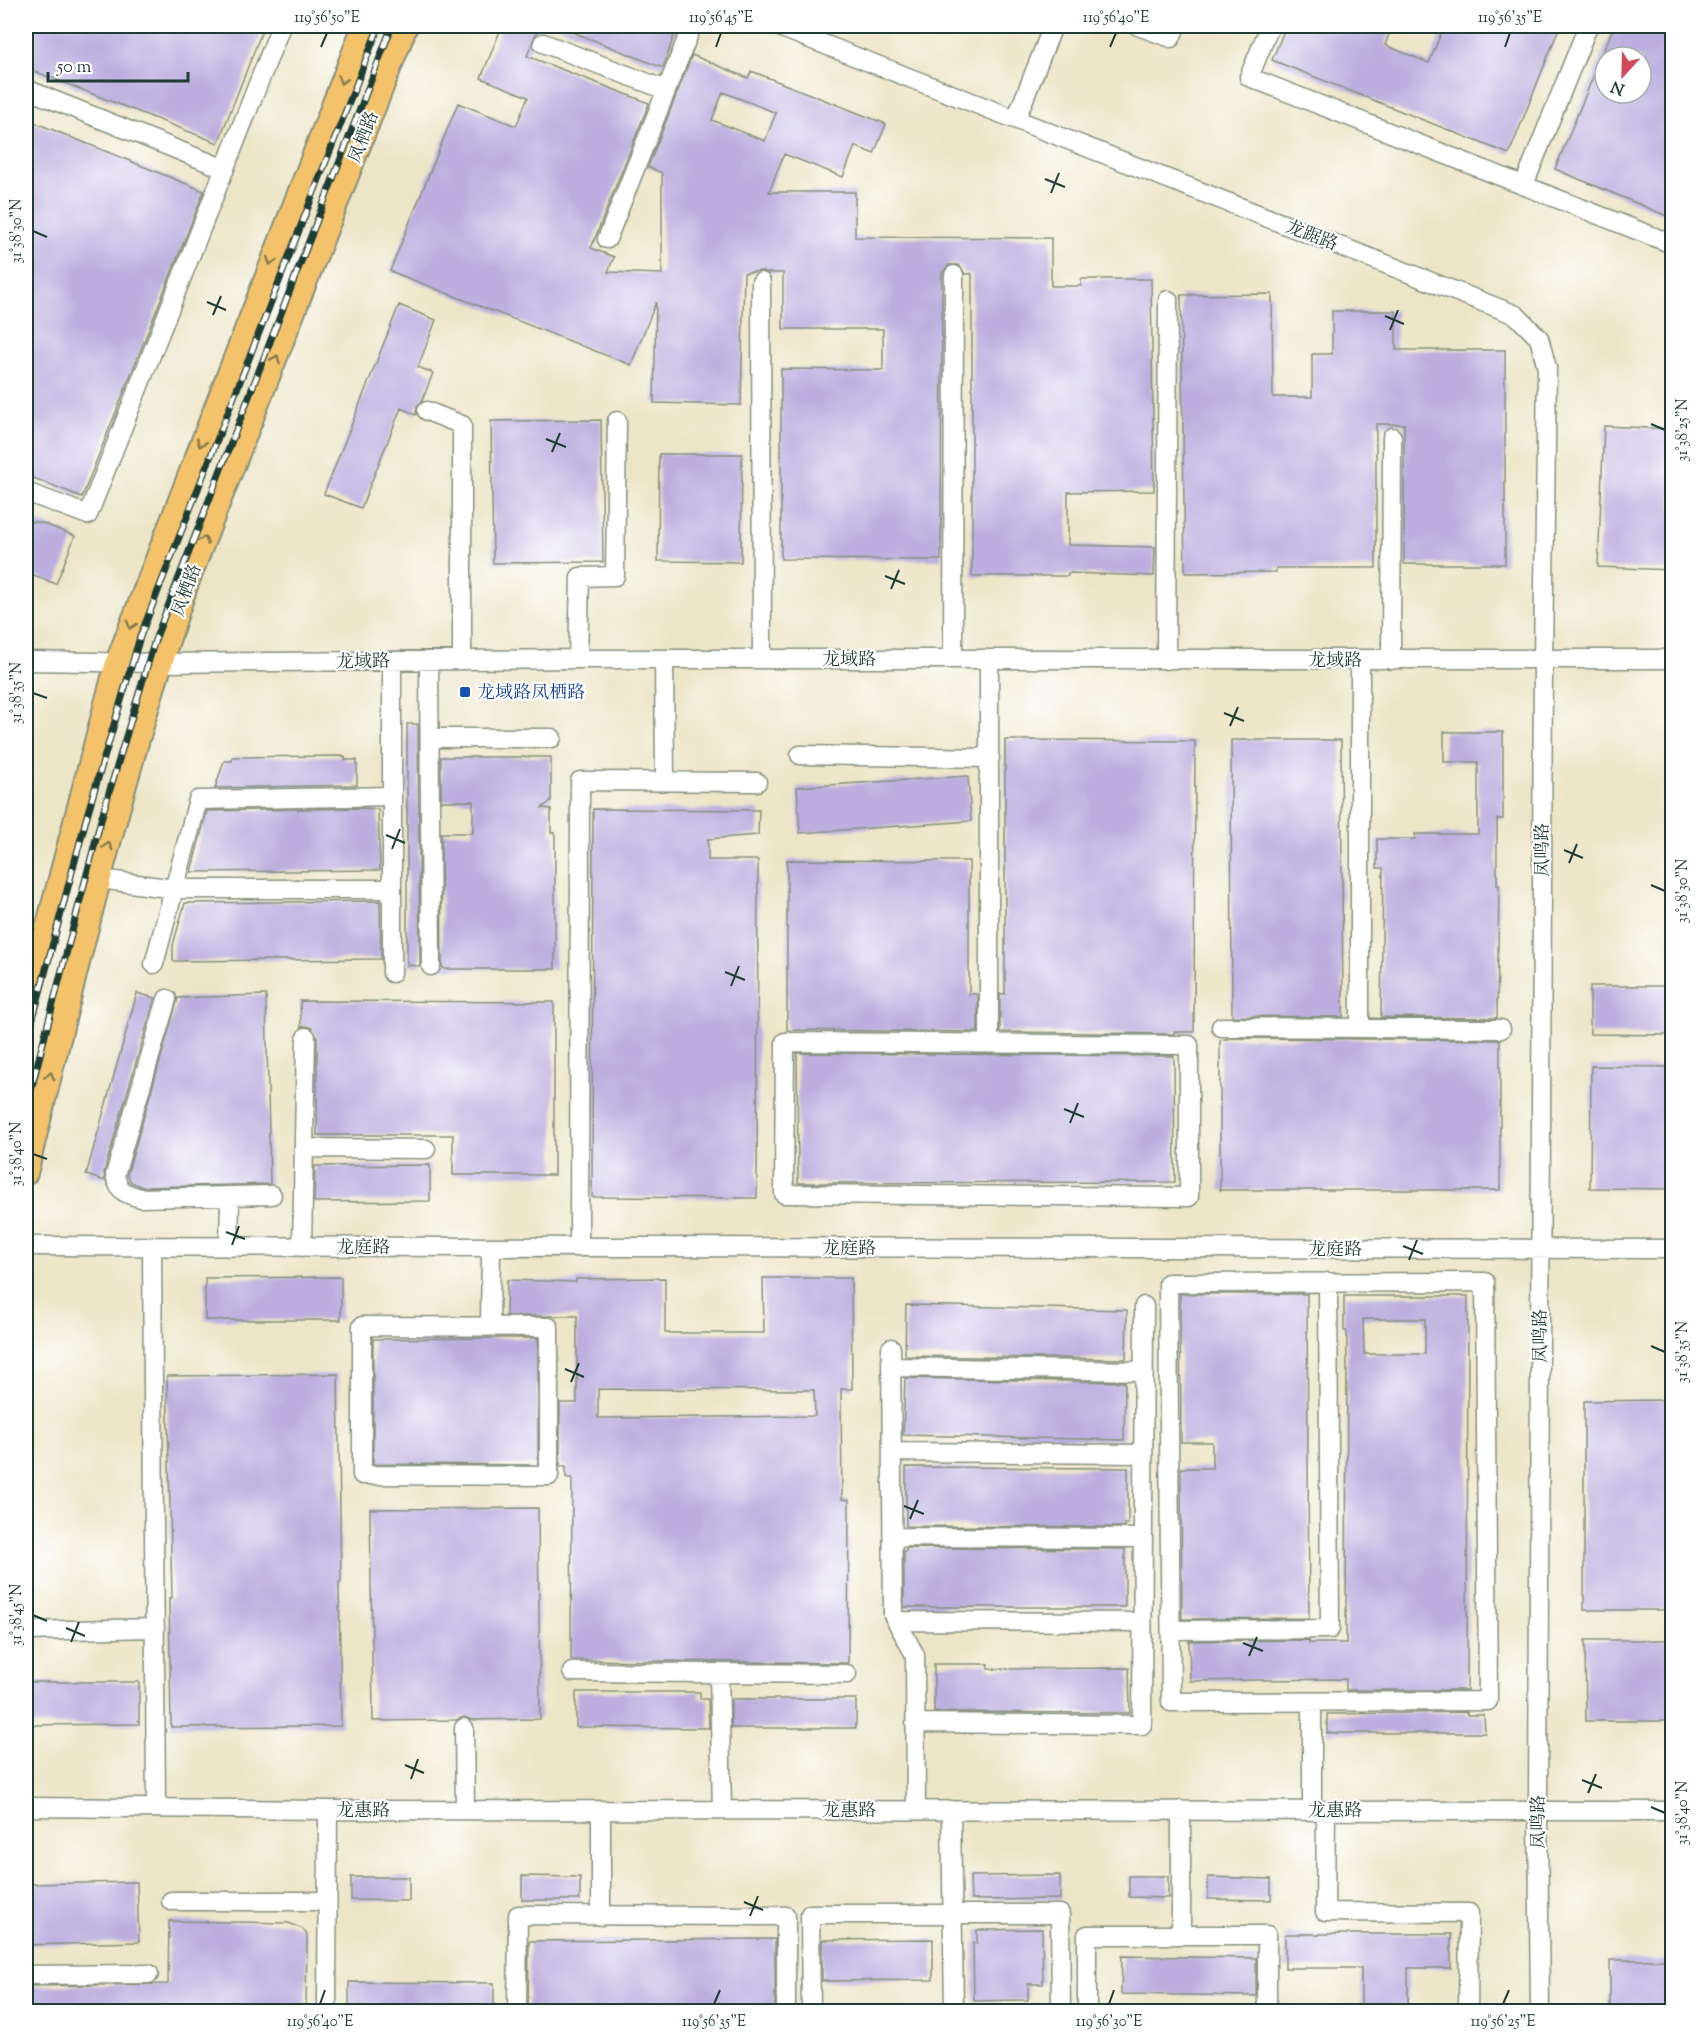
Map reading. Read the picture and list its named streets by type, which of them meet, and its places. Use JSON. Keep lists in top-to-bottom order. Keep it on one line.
{"streets":{"main road":["凤栖路"],"street":["龙踞路","龙域路","凤鸣路","龙庭路","龙惠路"]},"crossings":[["凤栖路","龙域路"],["龙踞路","龙域路"],["龙踞路","凤鸣路"],["龙域路","凤鸣路"],["凤鸣路","龙庭路"],["凤鸣路","龙惠路"]],"places":{"transit":["龙域路凤栖路"]},"scale_bar":"50 m","north":"bottom","coordinates":["119°56'50\"E","119°56'45\"E","119°56'40\"E","119°56'35\"E","31°38'30\"N","31°38'25\"N","31°38'35\"N","31°38'40\"N","31°38'45\"N","119°56'30\"E","119°56'25\"E"]}
